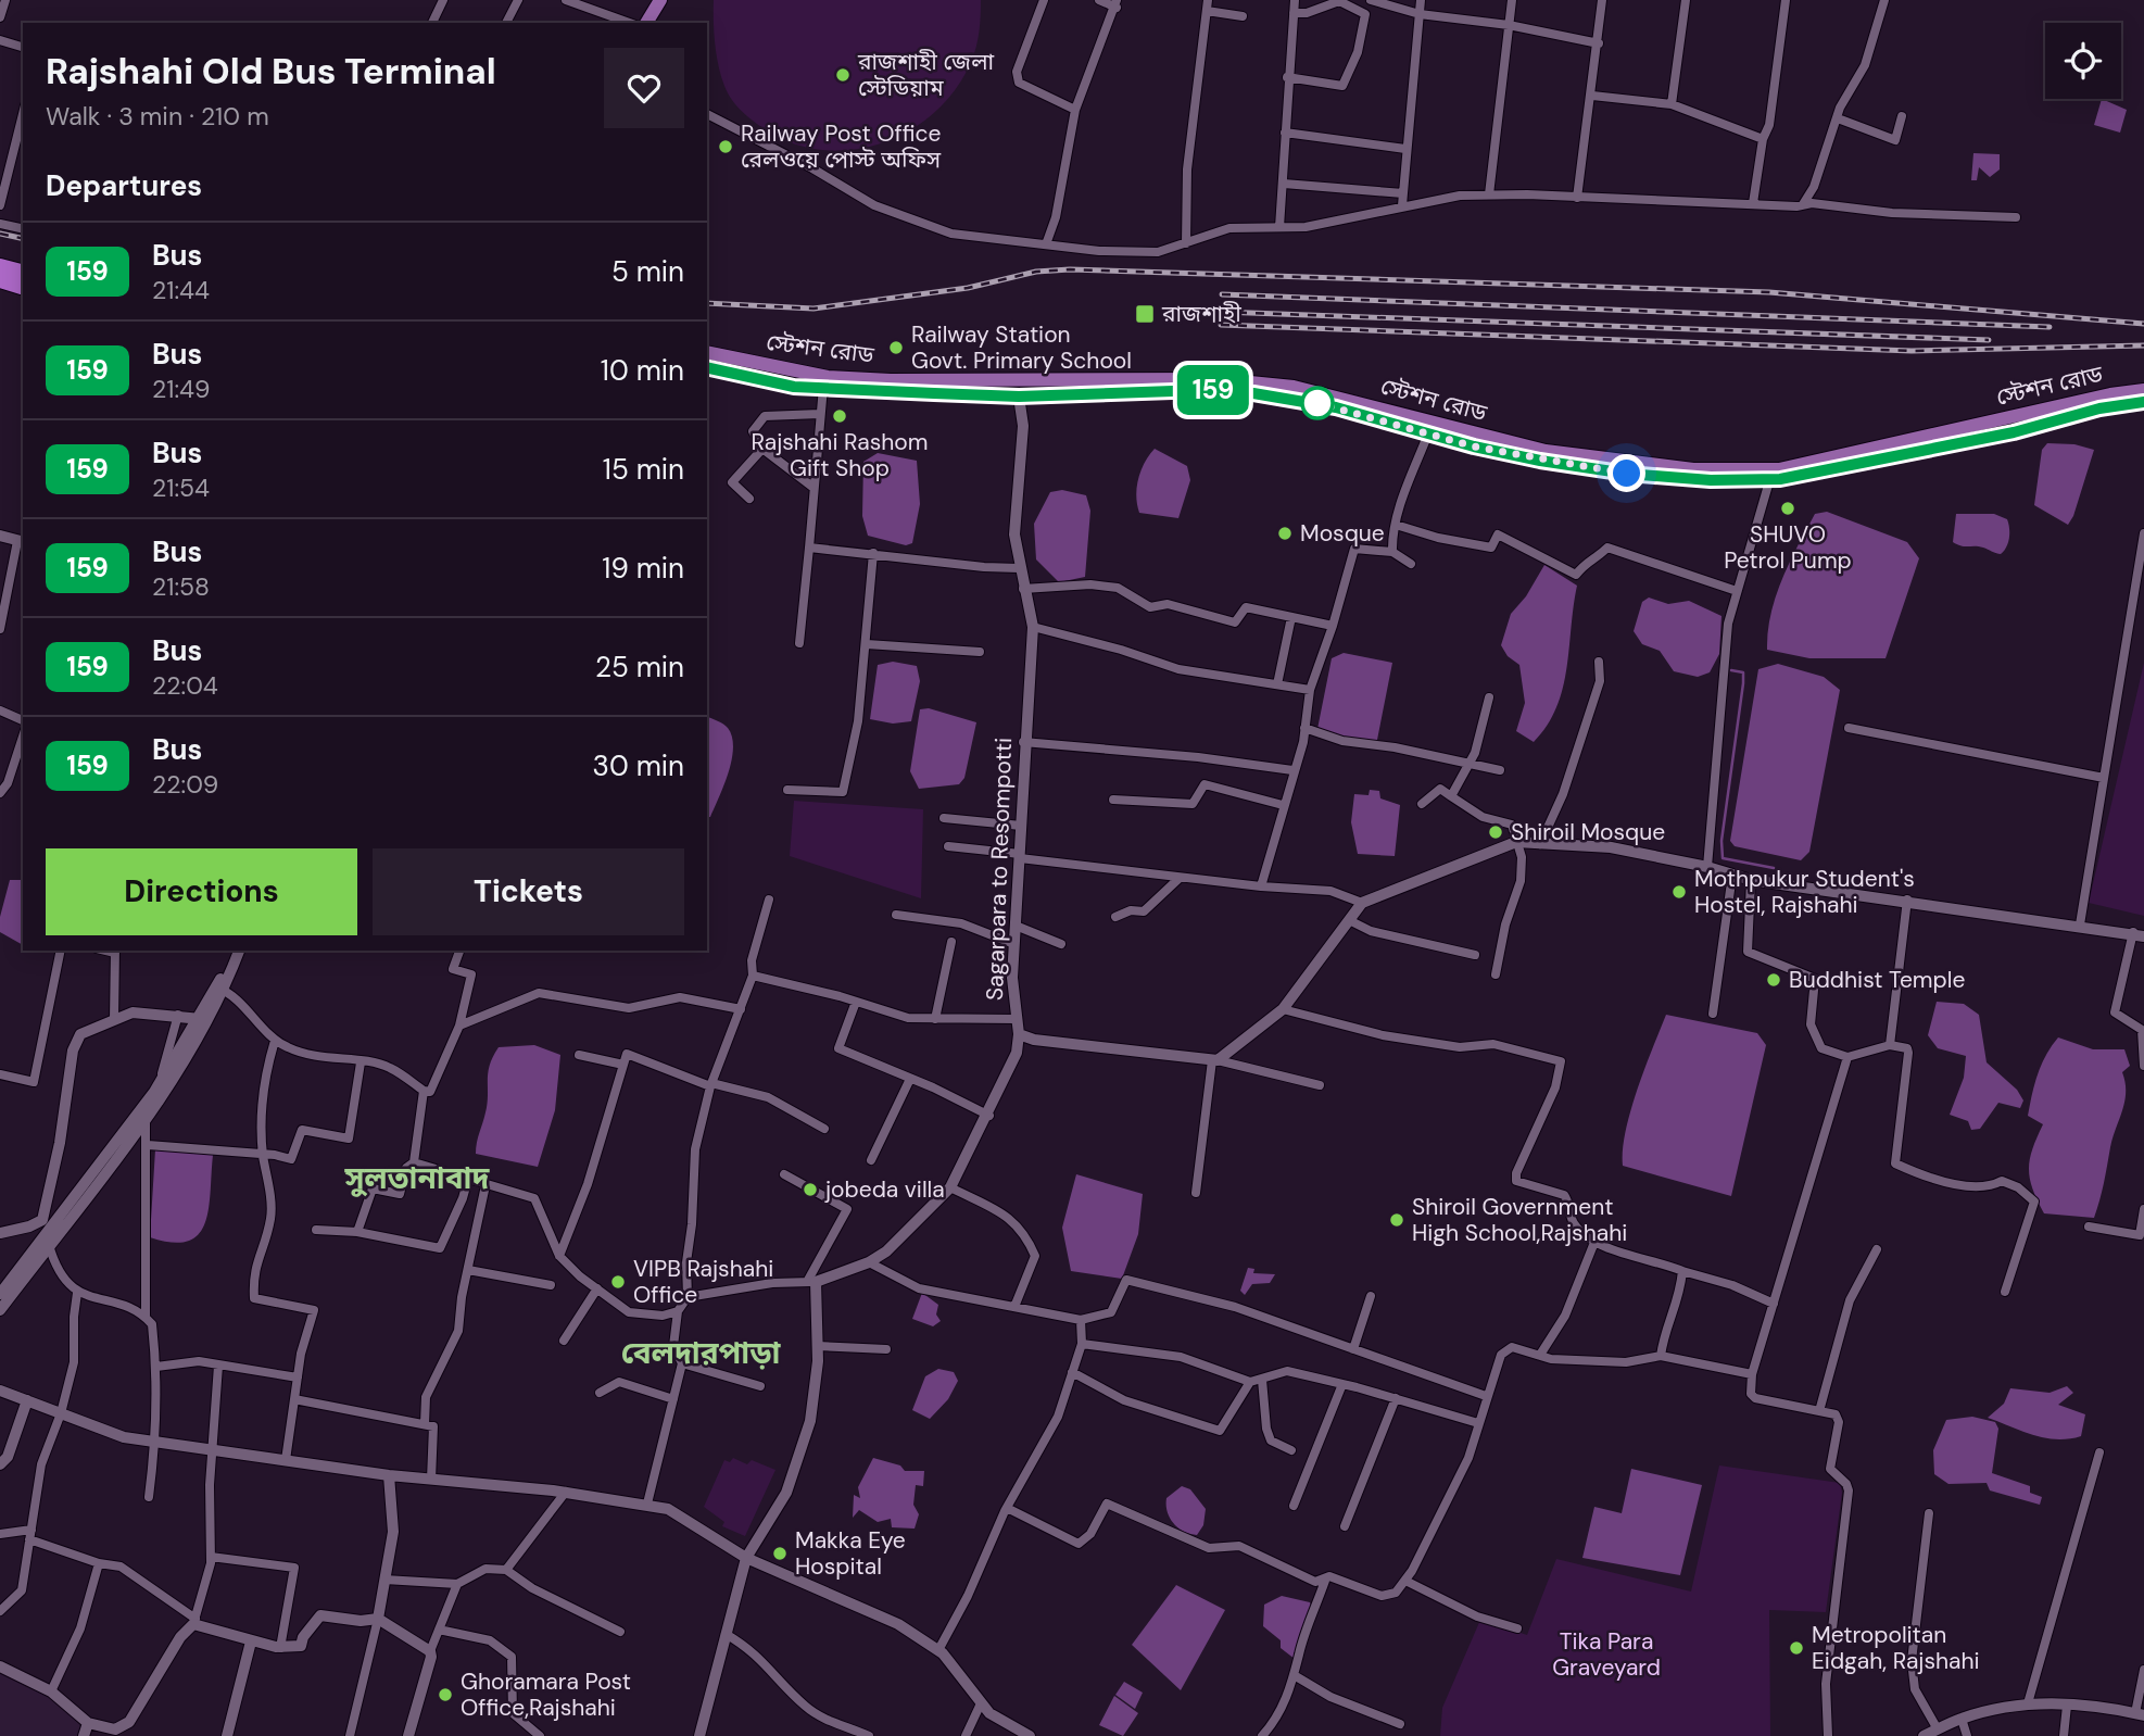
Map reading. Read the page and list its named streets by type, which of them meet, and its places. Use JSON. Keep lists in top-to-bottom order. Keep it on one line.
{"streets":{"main road":["স্টেশন রোড","Sagarpara to Resompotti"]},"crossings":[["স্টেশন রোড","Sagarpara to Resompotti"]],"districts":["সুলতানাবাদ","বেলদারপাড়া"],"parks":["Tika Para Graveyard"],"places":{"other":["রাজশাহী জেলা স্টেডিয়াম","Railway Post Office রেলওয়ে পোস্ট অফিস","Railway Station Govt. Primary School","Rajshahi Rashom Gift Shop","SHUVO Petrol Pump","Mosque","Shiroil Mosque","Mothpukur Student's Hostel, Rajshahi","Buddhist Temple","jobeda villa","Shiroil Government High School,Rajshahi","VIPB Rajshahi Office","Makka Eye Hospital","Metropolitan Eidgah, Rajshahi","Ghoramara Post Office,Rajshahi"],"transit":["রাজশাহী"]},"lines":["bus line 159"],"page":{"on_map":"159","heading":[["Rajshahi Old Bus Terminal","Walk · 3 min · 210 m"],"Departures"],"list":[{"mark":"159","name":"Bus","note":"21:44","value":"5 min"},{"mark":"159","name":"Bus","note":"21:49","value":"10 min"},{"mark":"159","name":"Bus","note":"21:54","value":"15 min"},{"mark":"159","name":"Bus","note":"21:58","value":"19 min"},{"mark":"159","name":"Bus","note":"22:04","value":"25 min"},{"mark":"159","name":"Bus","note":"22:09","value":"30 min"}],"buttons":["Directions","Tickets"]}}
